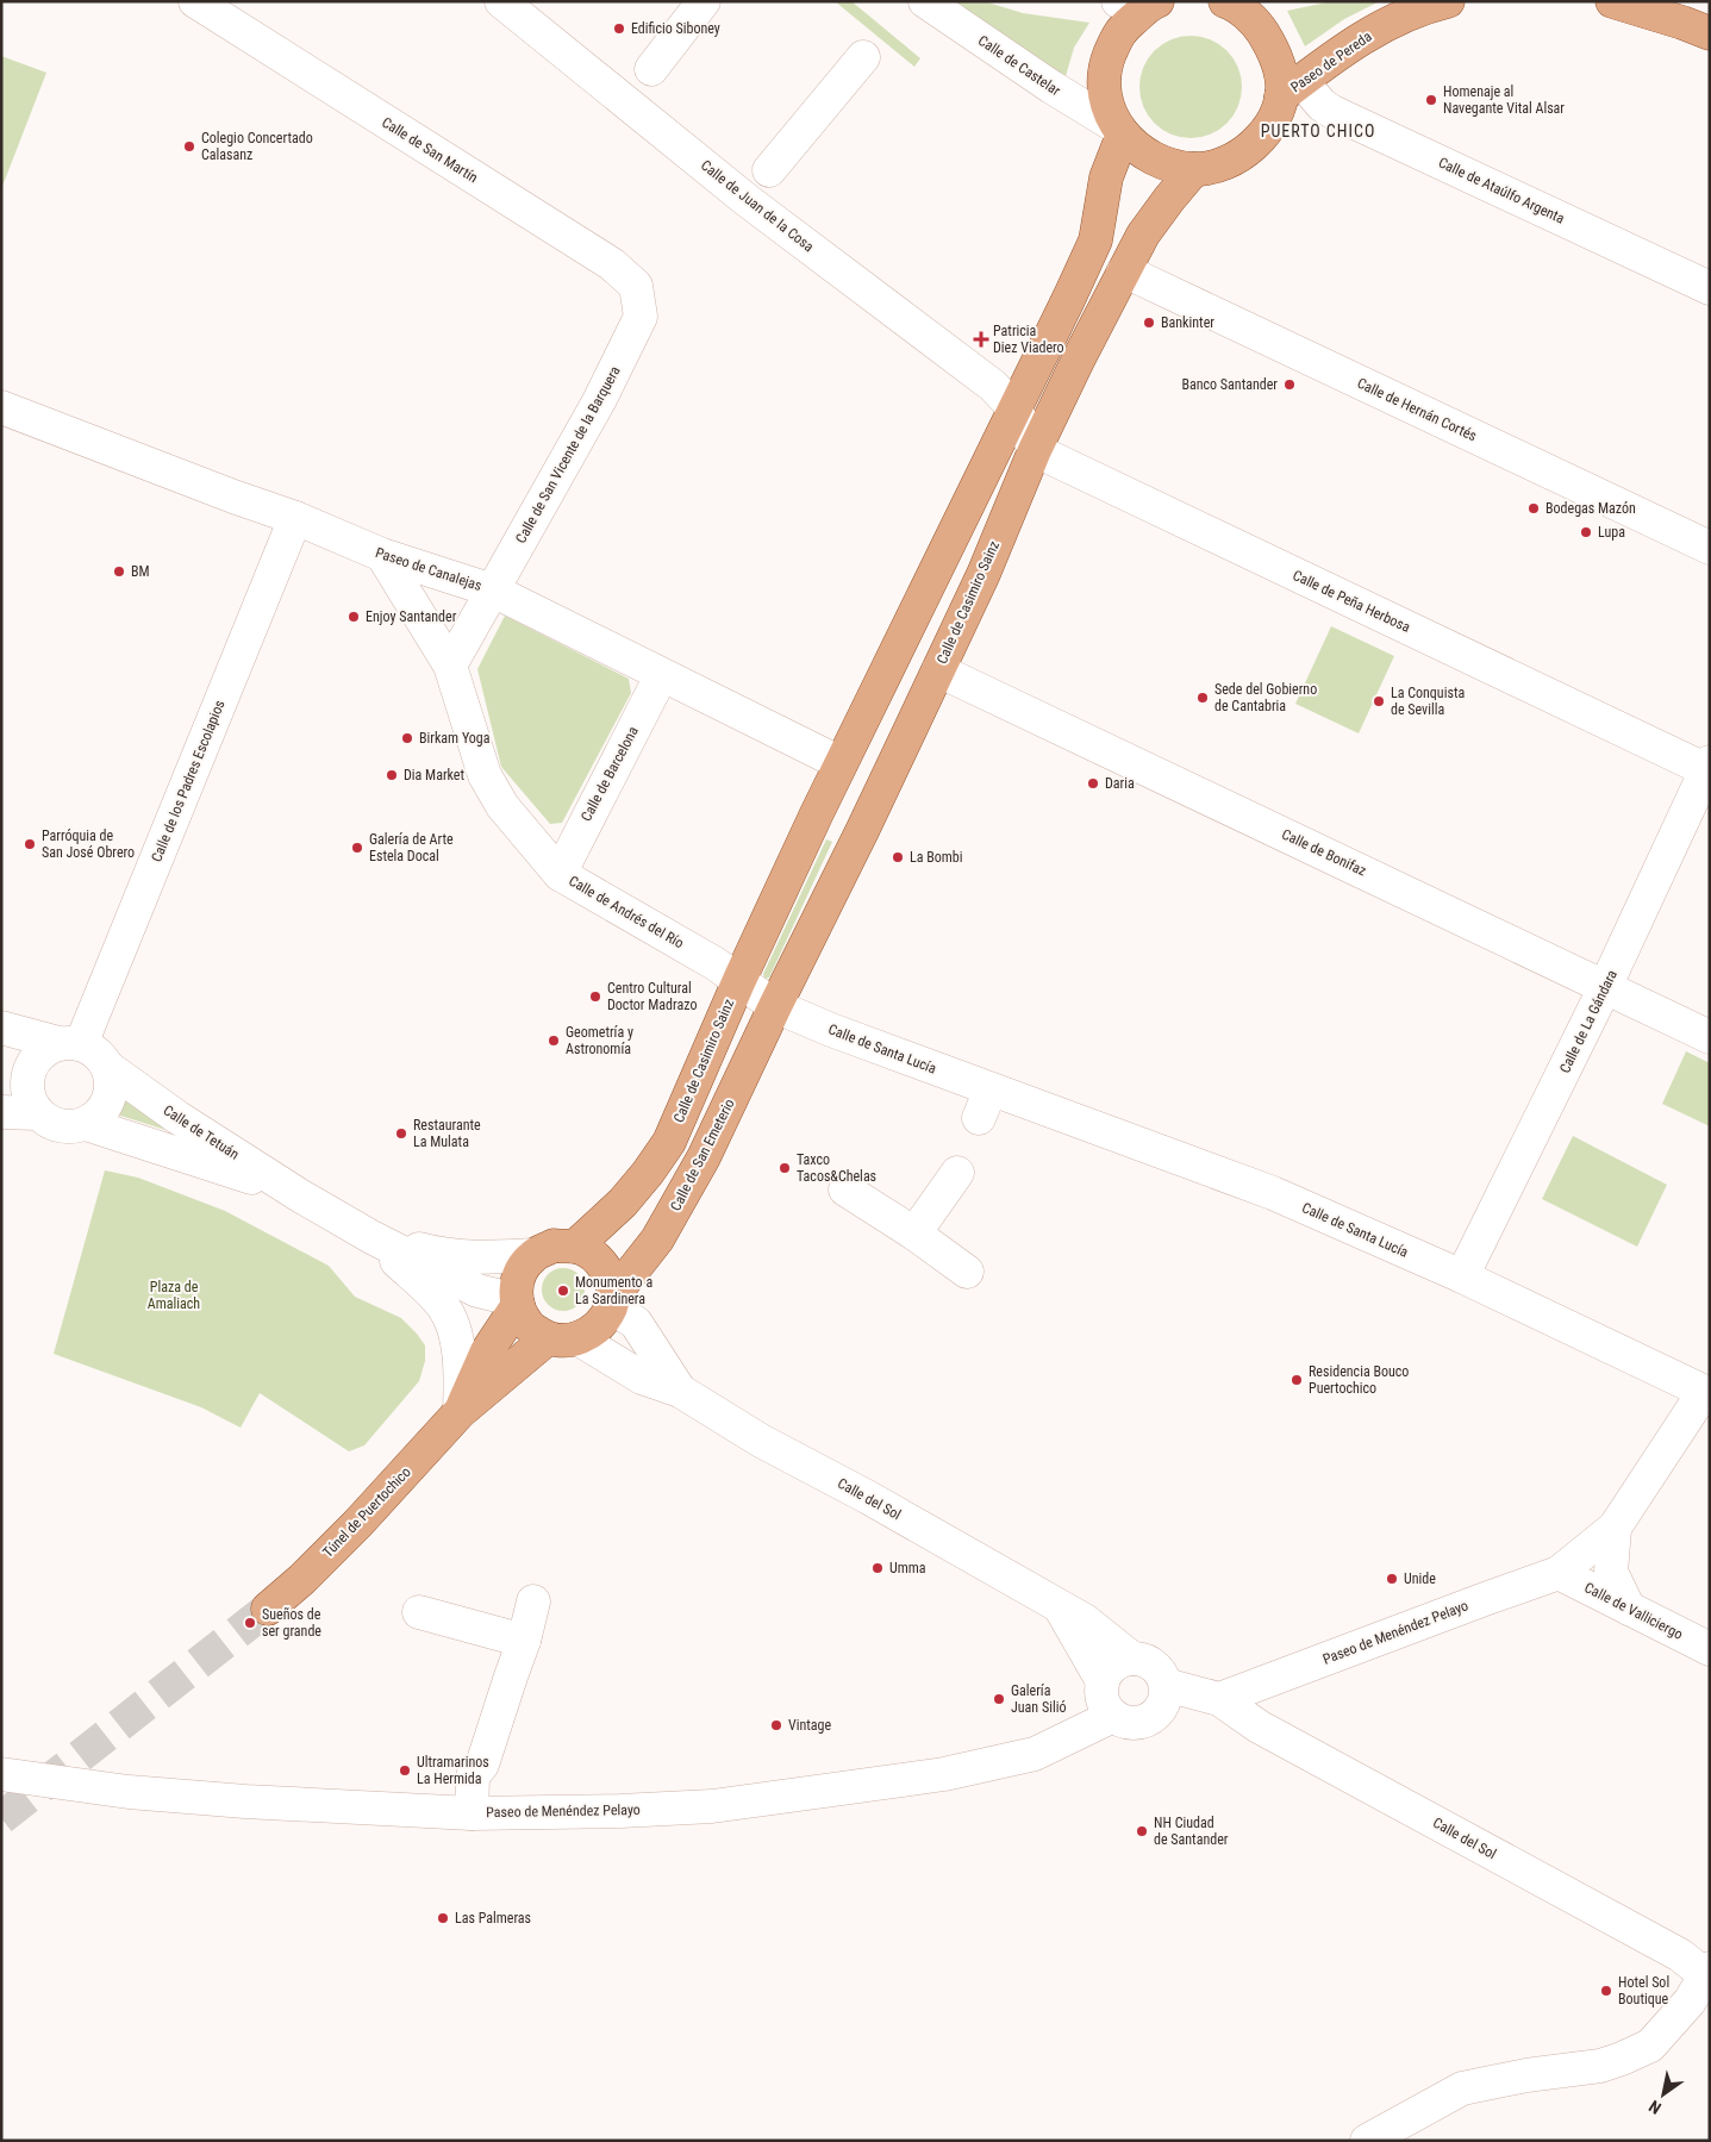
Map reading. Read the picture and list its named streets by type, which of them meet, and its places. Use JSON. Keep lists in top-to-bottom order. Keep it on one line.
{"streets":{"main road":["Paseo de Pereda","Calle de Casimiro Sainz","Calle de San Emeterio","Túnel de Puertochico"],"street":["Calle de Castelar","Calle de San Martín","Calle de Ataúlfo Argenta","Calle de Juan de la Cosa","Calle de Hernán Cortés","Calle de San Vicente de la Barquera","Paseo de Canalejas","Calle de Peña Herbosa","Calle de Barcelona","Calle de los Padres Escolapios","Calle de Bonifaz","Calle de Andrés del Río","Calle de La Gándara","Calle de Santa Lucía","Calle de Tetuán","Calle del Sol","Calle de Valliciergo","Paseo de Menéndez Pelayo"]},"crossings":[["Paseo de Pereda","Calle de Ataúlfo Argenta"],["Calle de Castelar","Calle de Casimiro Sainz"],["Calle de San Martín","Calle de San Vicente de la Barquera"],["Calle de Juan de la Cosa","Calle de Casimiro Sainz"],["Calle de Hernán Cortés","Calle de Casimiro Sainz"],["Calle de San Vicente de la Barquera","Paseo de Canalejas"],["Paseo de Canalejas","Calle de Casimiro Sainz"],["Paseo de Canalejas","Calle de Barcelona"],["Paseo de Canalejas","Calle de los Padres Escolapios"],["Paseo de Canalejas","Calle de Andrés del Río"],["Calle de Peña Herbosa","Calle de Casimiro Sainz"],["Calle de Peña Herbosa","Calle de La Gándara"],["Calle de Casimiro Sainz","Calle de Bonifaz"],["Calle de Casimiro Sainz","Calle de Andrés del Río"],["Calle de Casimiro Sainz","Calle de Santa Lucía"],["Calle de Casimiro Sainz","Calle de Tetuán"],["Calle de Casimiro Sainz","Calle de San Emeterio"],["Calle de Casimiro Sainz","Calle del Sol"],["Calle de Casimiro Sainz","Túnel de Puertochico"],["Calle de Barcelona","Calle de Andrés del Río"],["Calle de los Padres Escolapios","Calle de Tetuán"],["Calle de Bonifaz","Calle de La Gándara"],["Calle de La Gándara","Calle de Santa Lucía"],["Calle de Santa Lucía","Calle de San Emeterio"],["Calle de Santa Lucía","Paseo de Menéndez Pelayo"],["Calle de Tetuán","Calle de San Emeterio"],["Calle de Tetuán","Calle del Sol"],["Calle de Tetuán","Túnel de Puertochico"],["Calle de San Emeterio","Calle del Sol"],["Calle de San Emeterio","Túnel de Puertochico"],["Calle del Sol","Túnel de Puertochico"],["Calle del Sol","Paseo de Menéndez Pelayo"],["Calle de Valliciergo","Paseo de Menéndez Pelayo"]],"districts":["PUERTO CHICO"],"parks":["Plaza de Amaliach"],"places":{"other":["Edificio Siboney","Homenaje al Navegante Vital Alsar","Colegio Concertado Calasanz","Bankinter","Banco Santander","Bodegas Mazón","Lupa","BM","Enjoy Santander","Sede del Gobierno de Cantabria","La Conquista de Sevilla","Birkam Yoga","Dia Market","Daria","Parróquia de San José Obrero","Galería de Arte Estela Docal","La Bombi","Centro Cultural Doctor Madrazo","Geometría y Astronomía","Restaurante La Mulata","Taxco Tacos&Chelas","Monumento a La Sardinera","Residencia Bouco Puertochico","Umma","Unide","Sueños de ser grande","Galería Juan Silió","Vintage","Ultramarinos La Hermida","NH Ciudad de Santander","Las Palmeras","Hotel Sol Boutique"],"health":["Patricia Diez Viadero"]},"north":"bottom left"}
